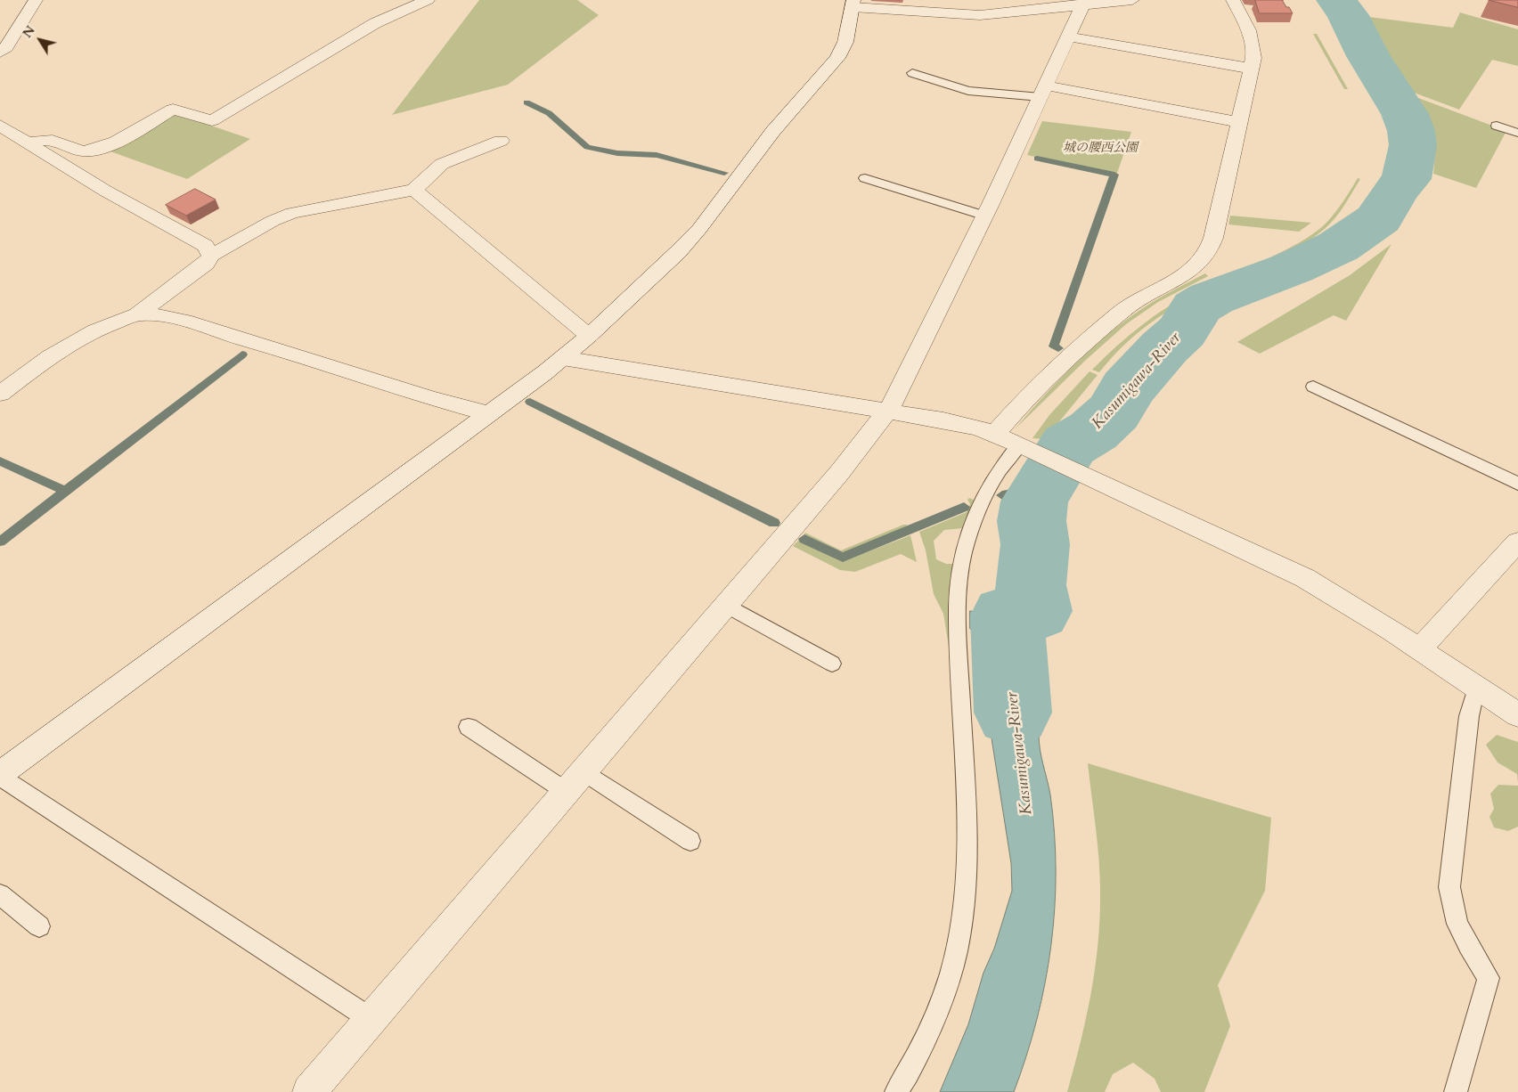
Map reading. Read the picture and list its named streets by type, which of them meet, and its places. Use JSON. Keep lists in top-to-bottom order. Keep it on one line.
{"water":["Kasumigawa-River"],"parks":["城の腰西公園"],"north":"top left"}
